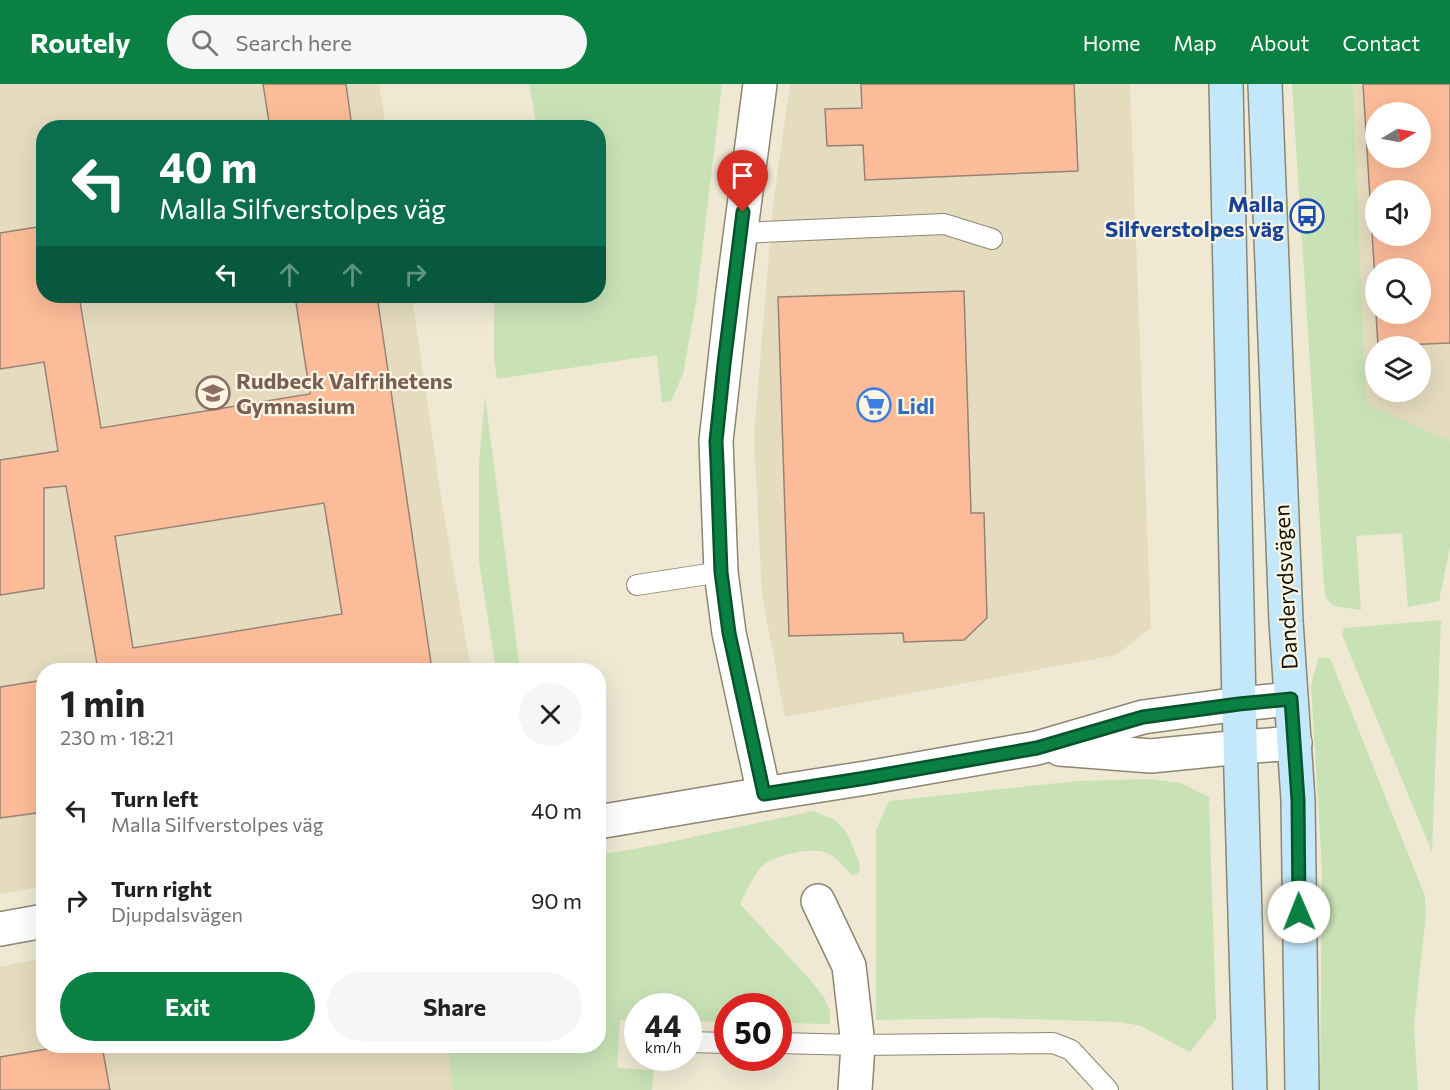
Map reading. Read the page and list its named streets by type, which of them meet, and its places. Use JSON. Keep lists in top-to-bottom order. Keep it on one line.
{"streets":{"main road":["Danderydsvägen"]},"places":{"bus stop":["Malla Silfverstolpes väg"],"school or university":["Rudbeck Valfrihetens Gymnasium"],"supermarket":["Lidl"]},"north":"right","page":{"header":"Routely","search":"Search here","nav":["Home","Map","About","Contact"],"turn":["40 m","Malla Silfverstolpes väg"],"heading":["1 min","230 m · 18:21"],"list":[{"name":"Turn left","note":"Malla Silfverstolpes väg","value":"40 m"},{"name":"Turn right","note":"Djupdalsvägen","value":"90 m"}],"buttons":["Exit","Share"],"speed":"44 km/h","limit":"50"}}
